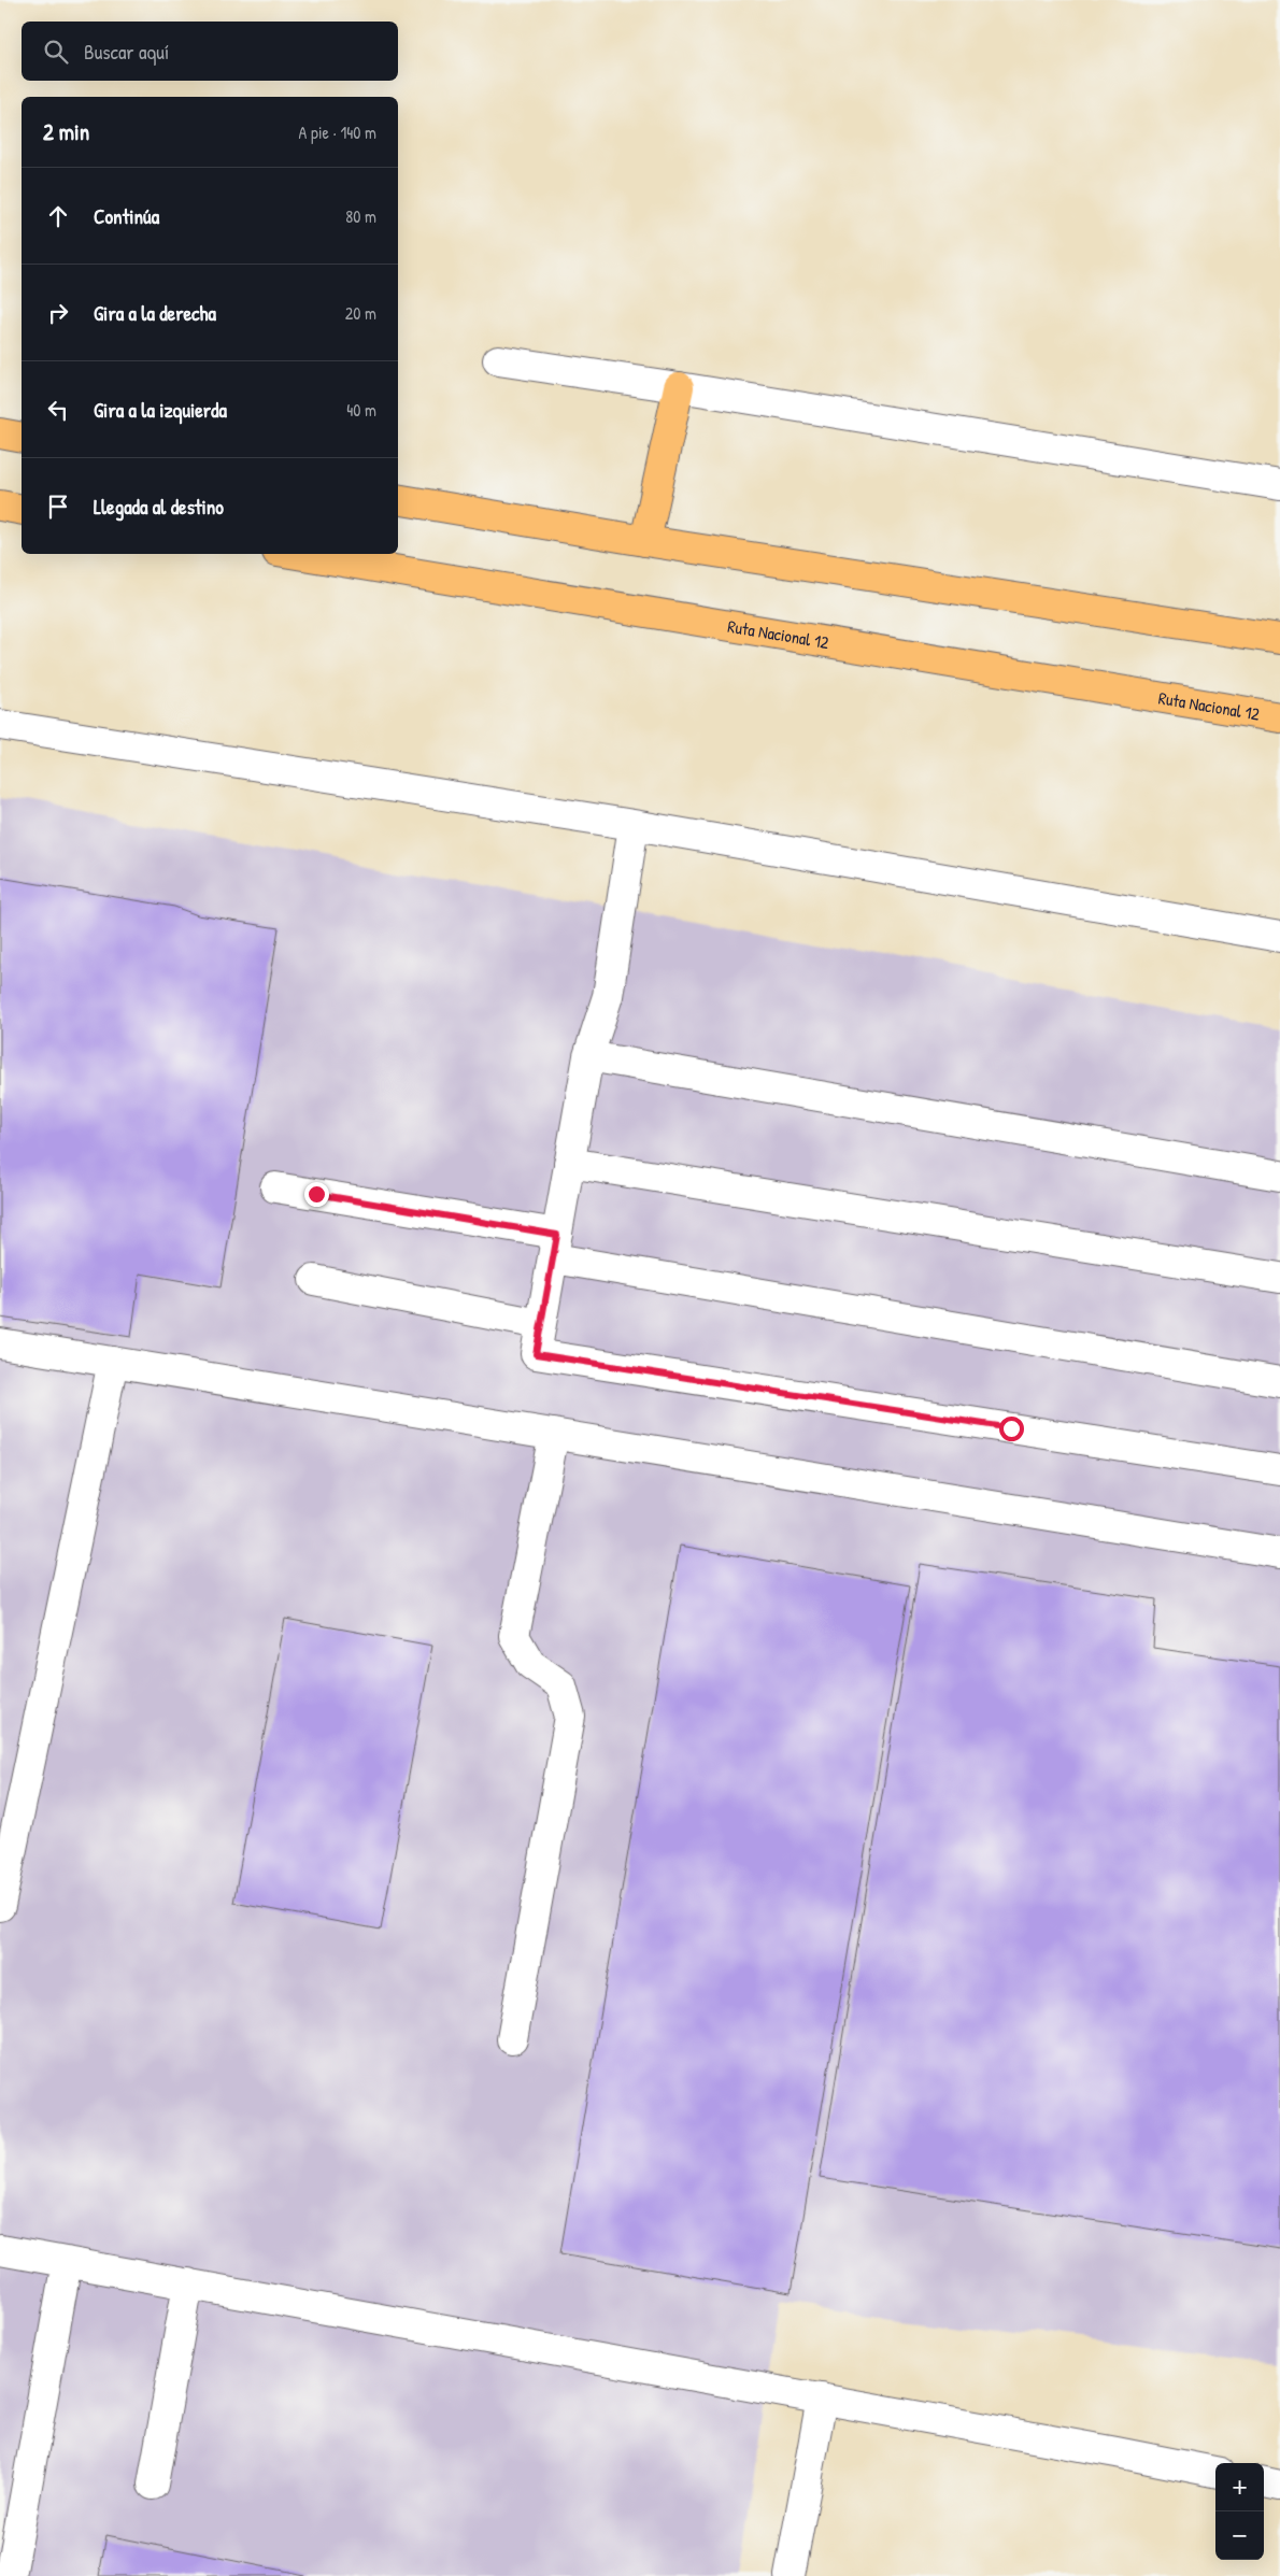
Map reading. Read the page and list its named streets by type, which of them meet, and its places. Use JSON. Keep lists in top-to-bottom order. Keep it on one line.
{"streets":{"highway":["Ruta Nacional 12"]},"page":{"search":"Buscar aquí","heading":["2 min","A pie · 140 m"],"list":[["Continúa","80 m"],["Gira a la derecha","20 m"],["Gira a la izquierda","40 m"],"Llegada al destino"],"map_buttons":["+","−"]}}
